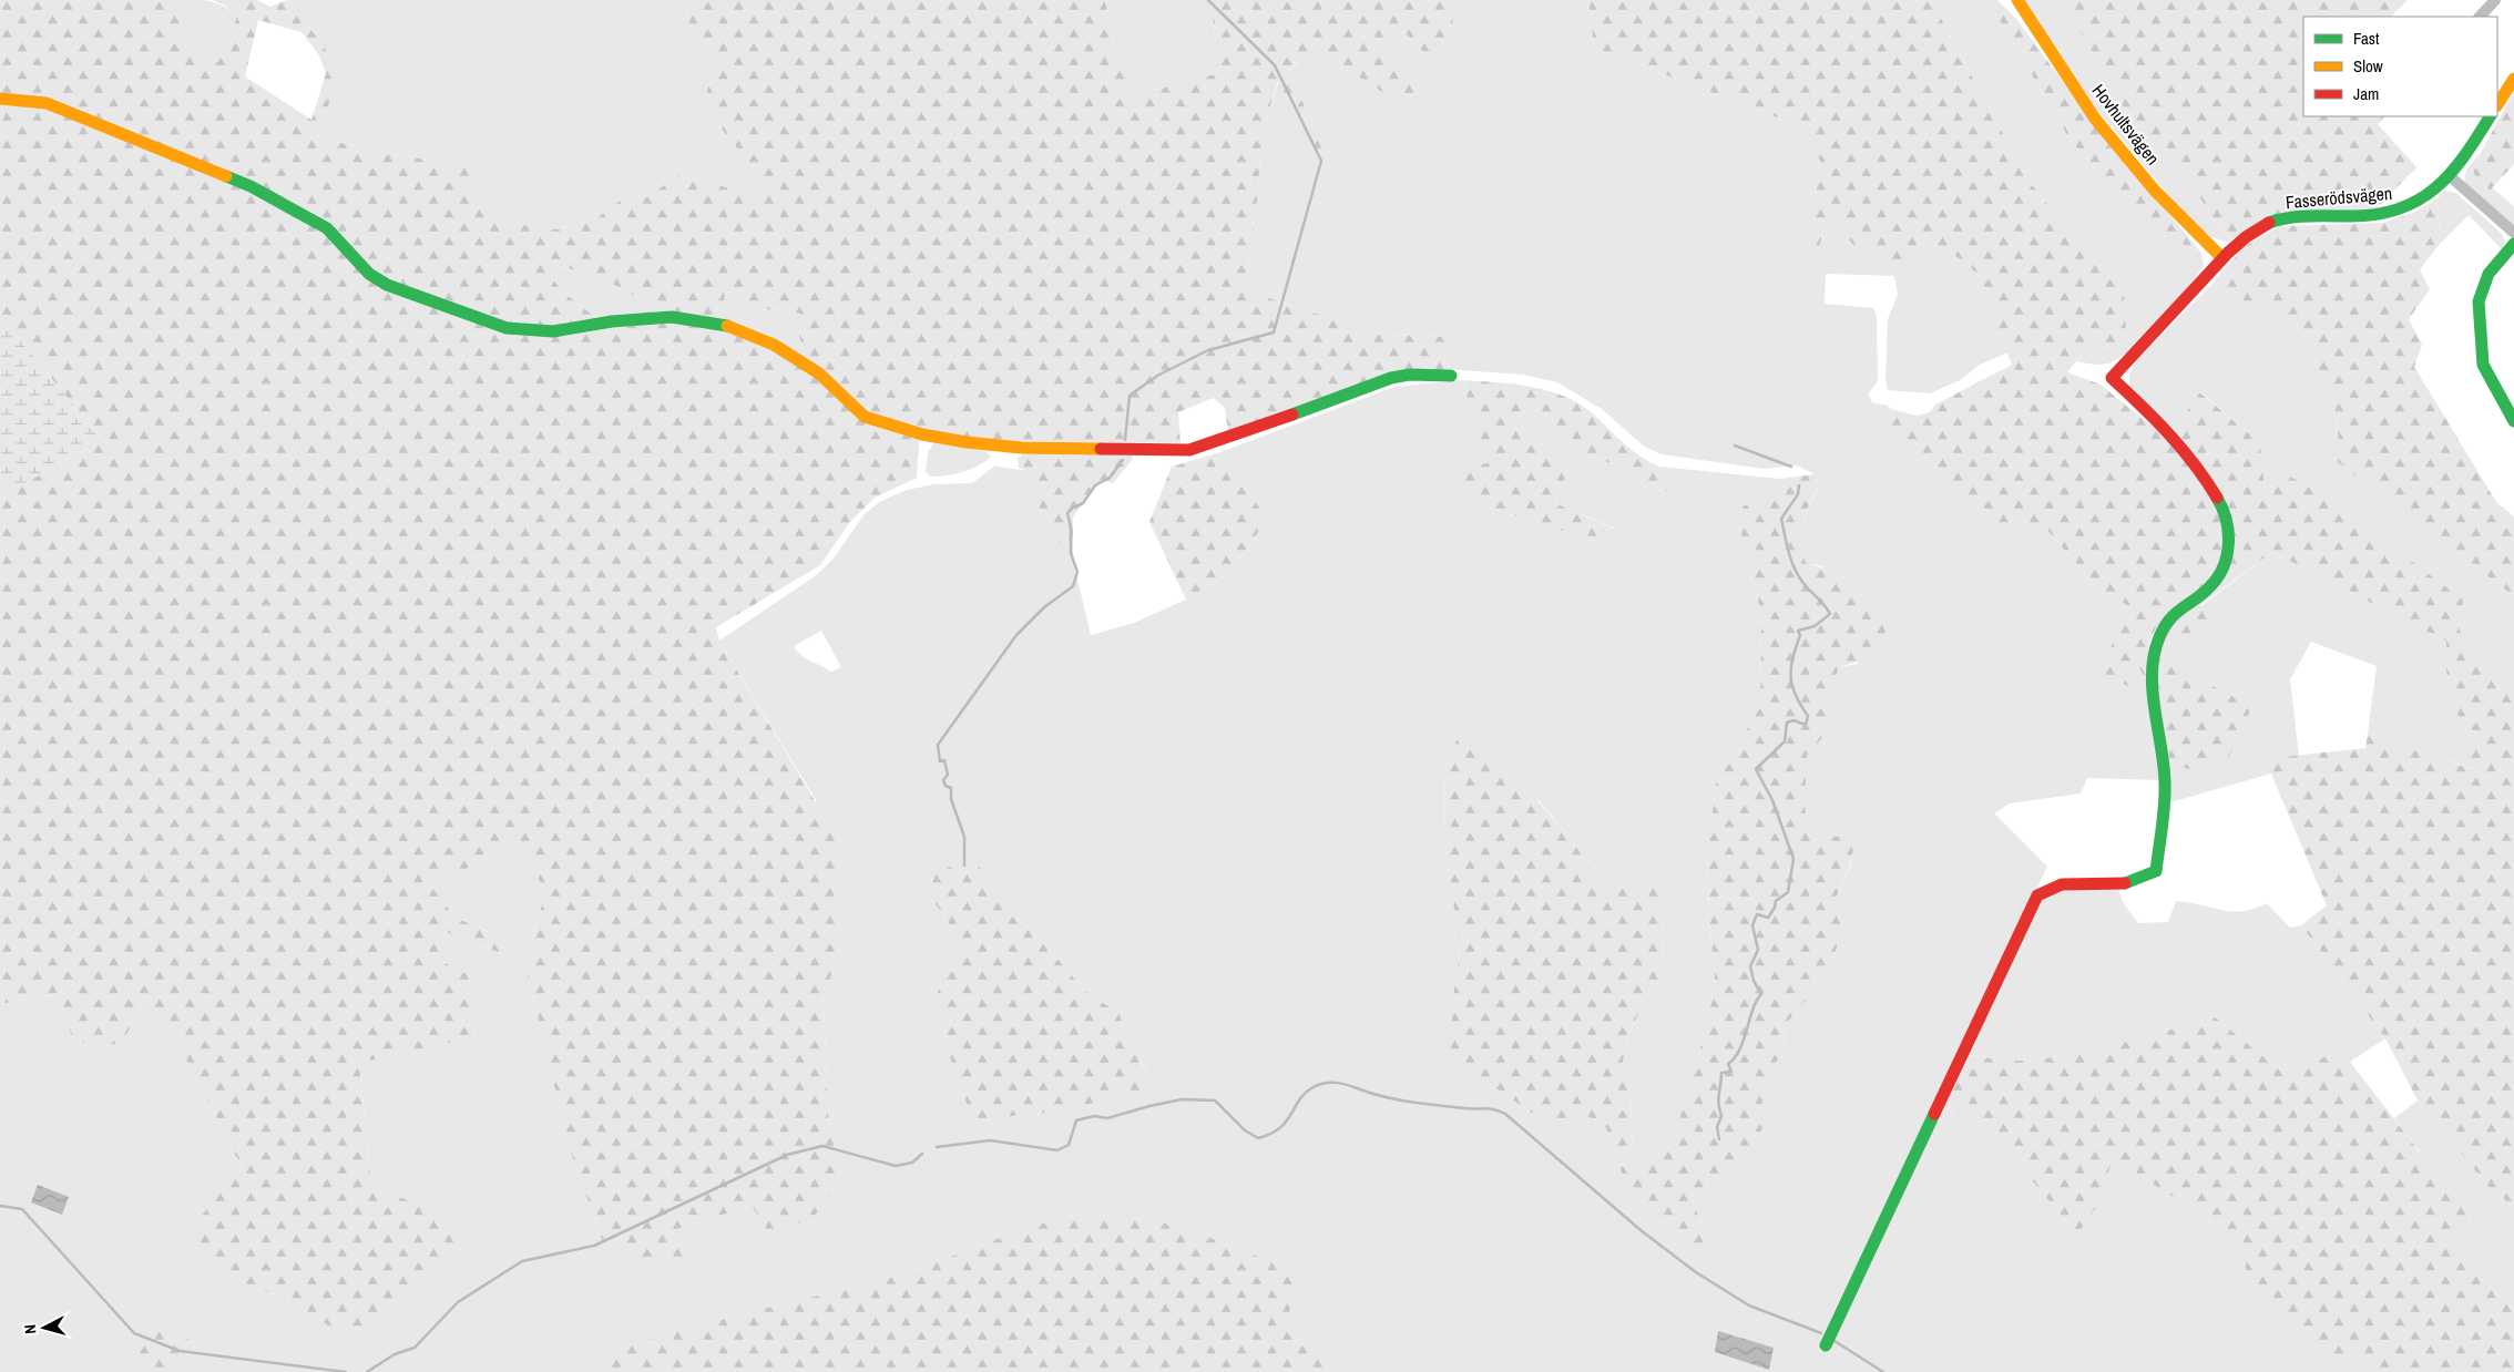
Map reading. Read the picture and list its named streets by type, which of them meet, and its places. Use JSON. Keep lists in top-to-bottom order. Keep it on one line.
{"streets":{"street":["Hovhultsvägen","Fasserödsvägen"]},"crossings":[["Hovhultsvägen","Fasserödsvägen"]],"legend":["Fast","Slow","Jam"],"north":"left"}
